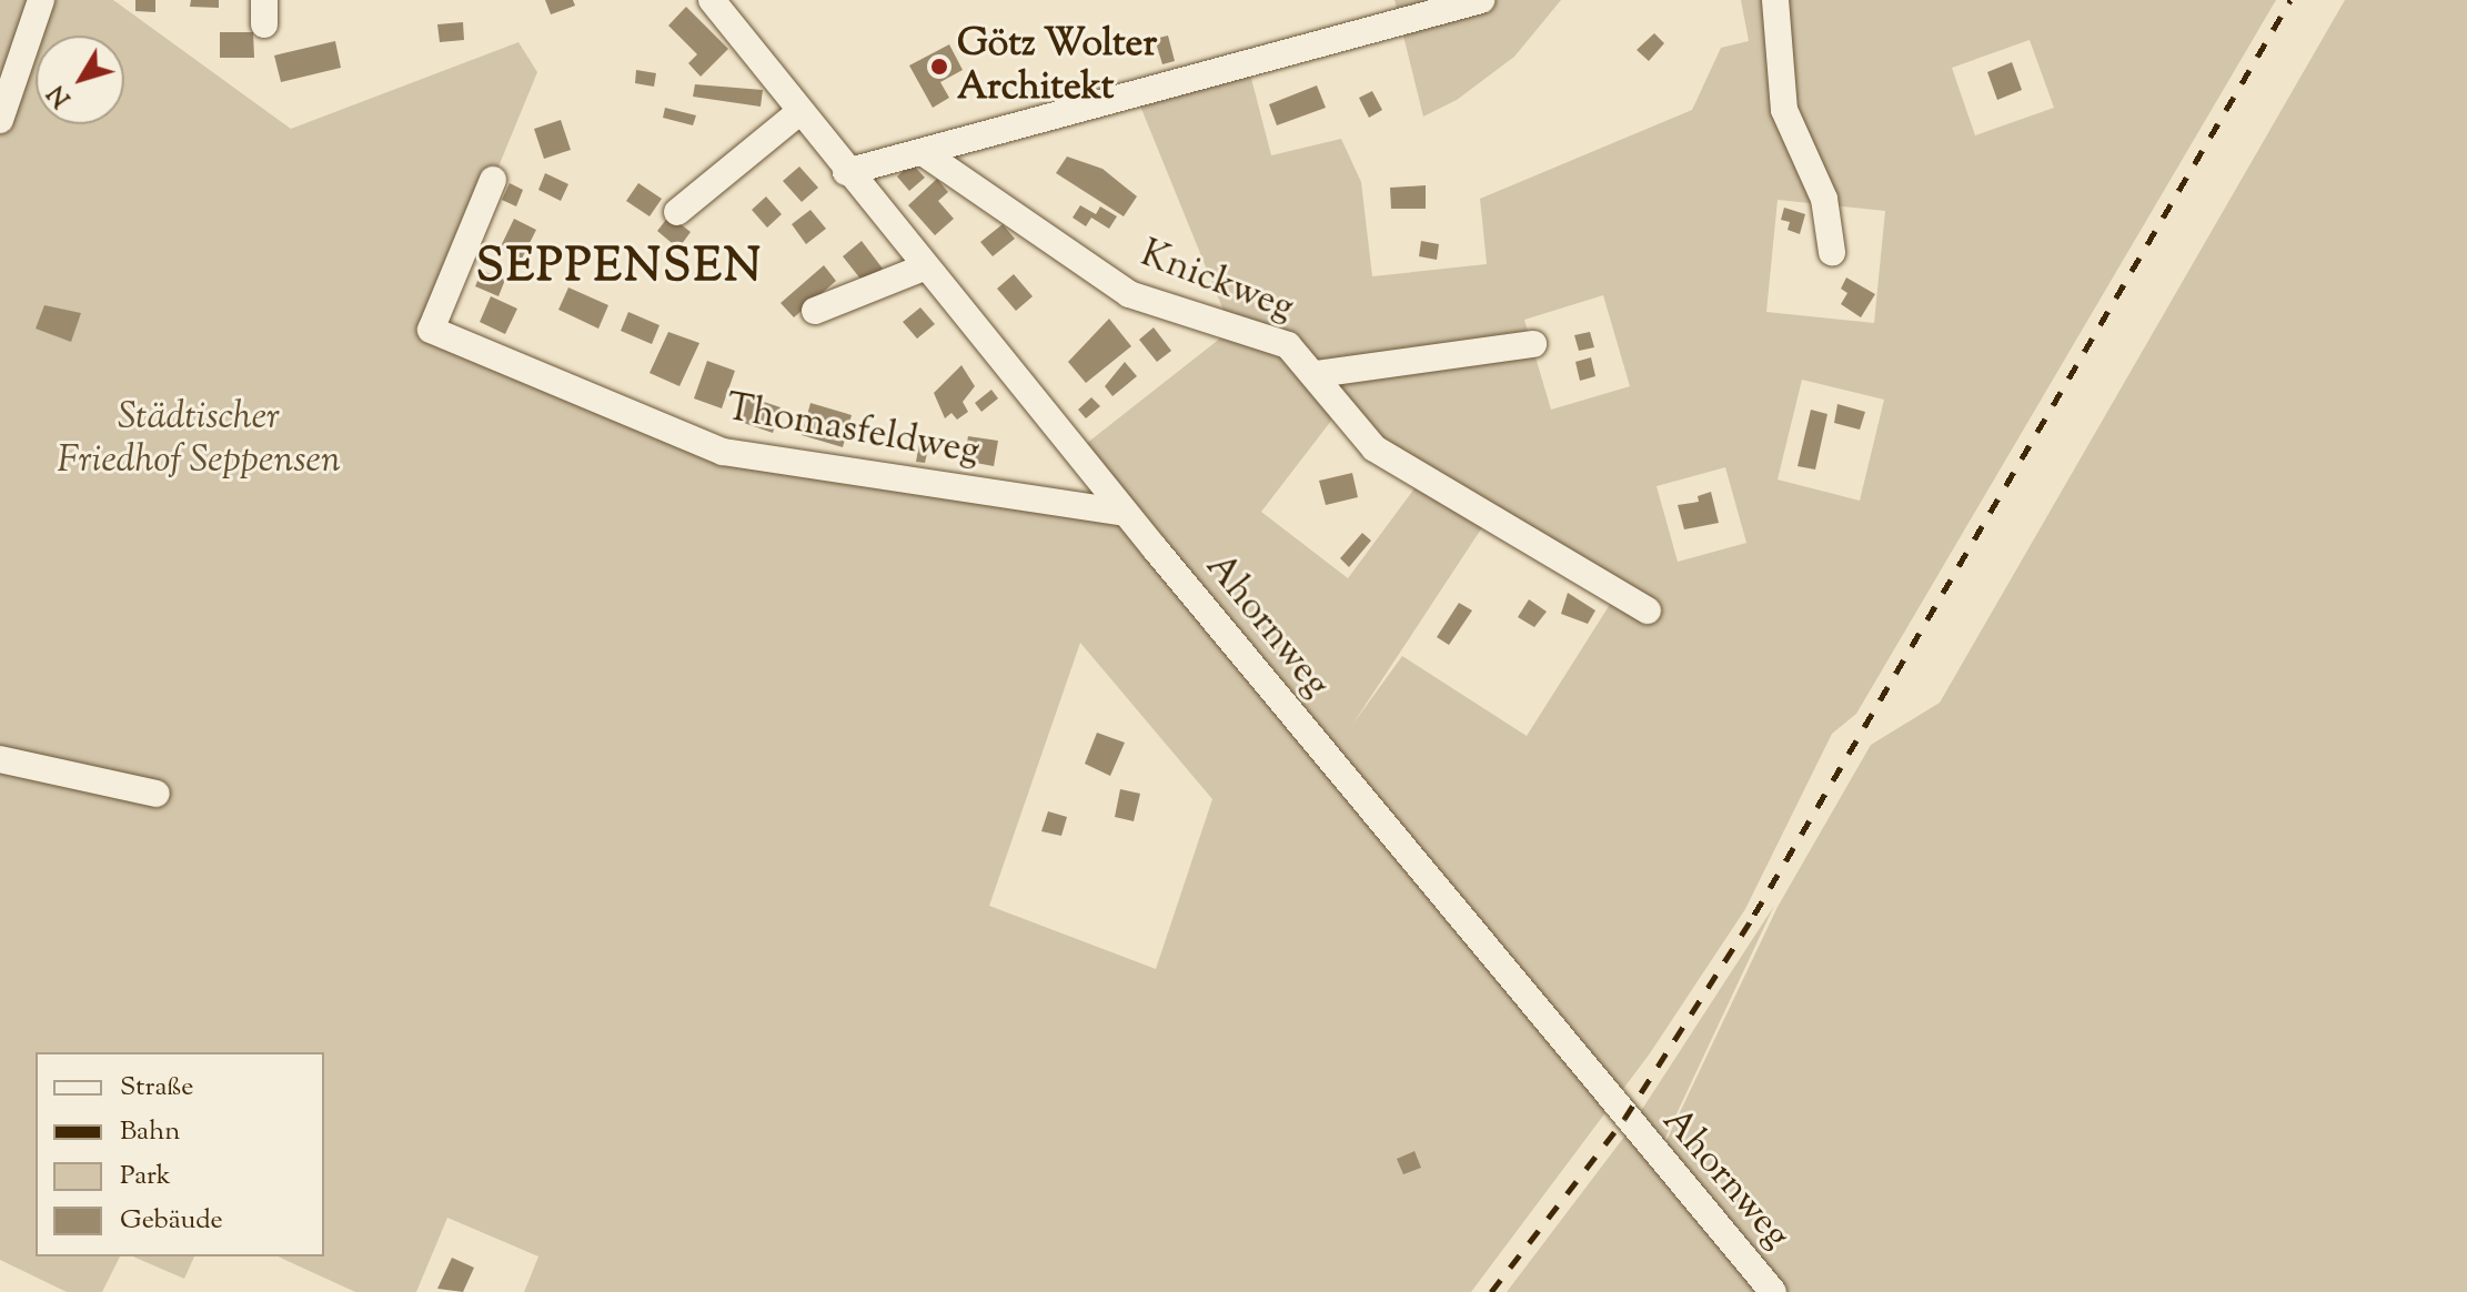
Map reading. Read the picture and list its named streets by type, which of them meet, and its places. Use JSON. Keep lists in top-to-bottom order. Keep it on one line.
{"streets":{"street":["Knickweg","Thomasfeldweg","Ahornweg"]},"crossings":[["Thomasfeldweg","Ahornweg"]],"districts":["SEPPENSEN"],"parks":["Städtischer Friedhof Seppensen"],"places":["Götz Wolter Architekt"],"legend":["Straße","Bahn","Park","Gebäude"],"north":"bottom left"}
